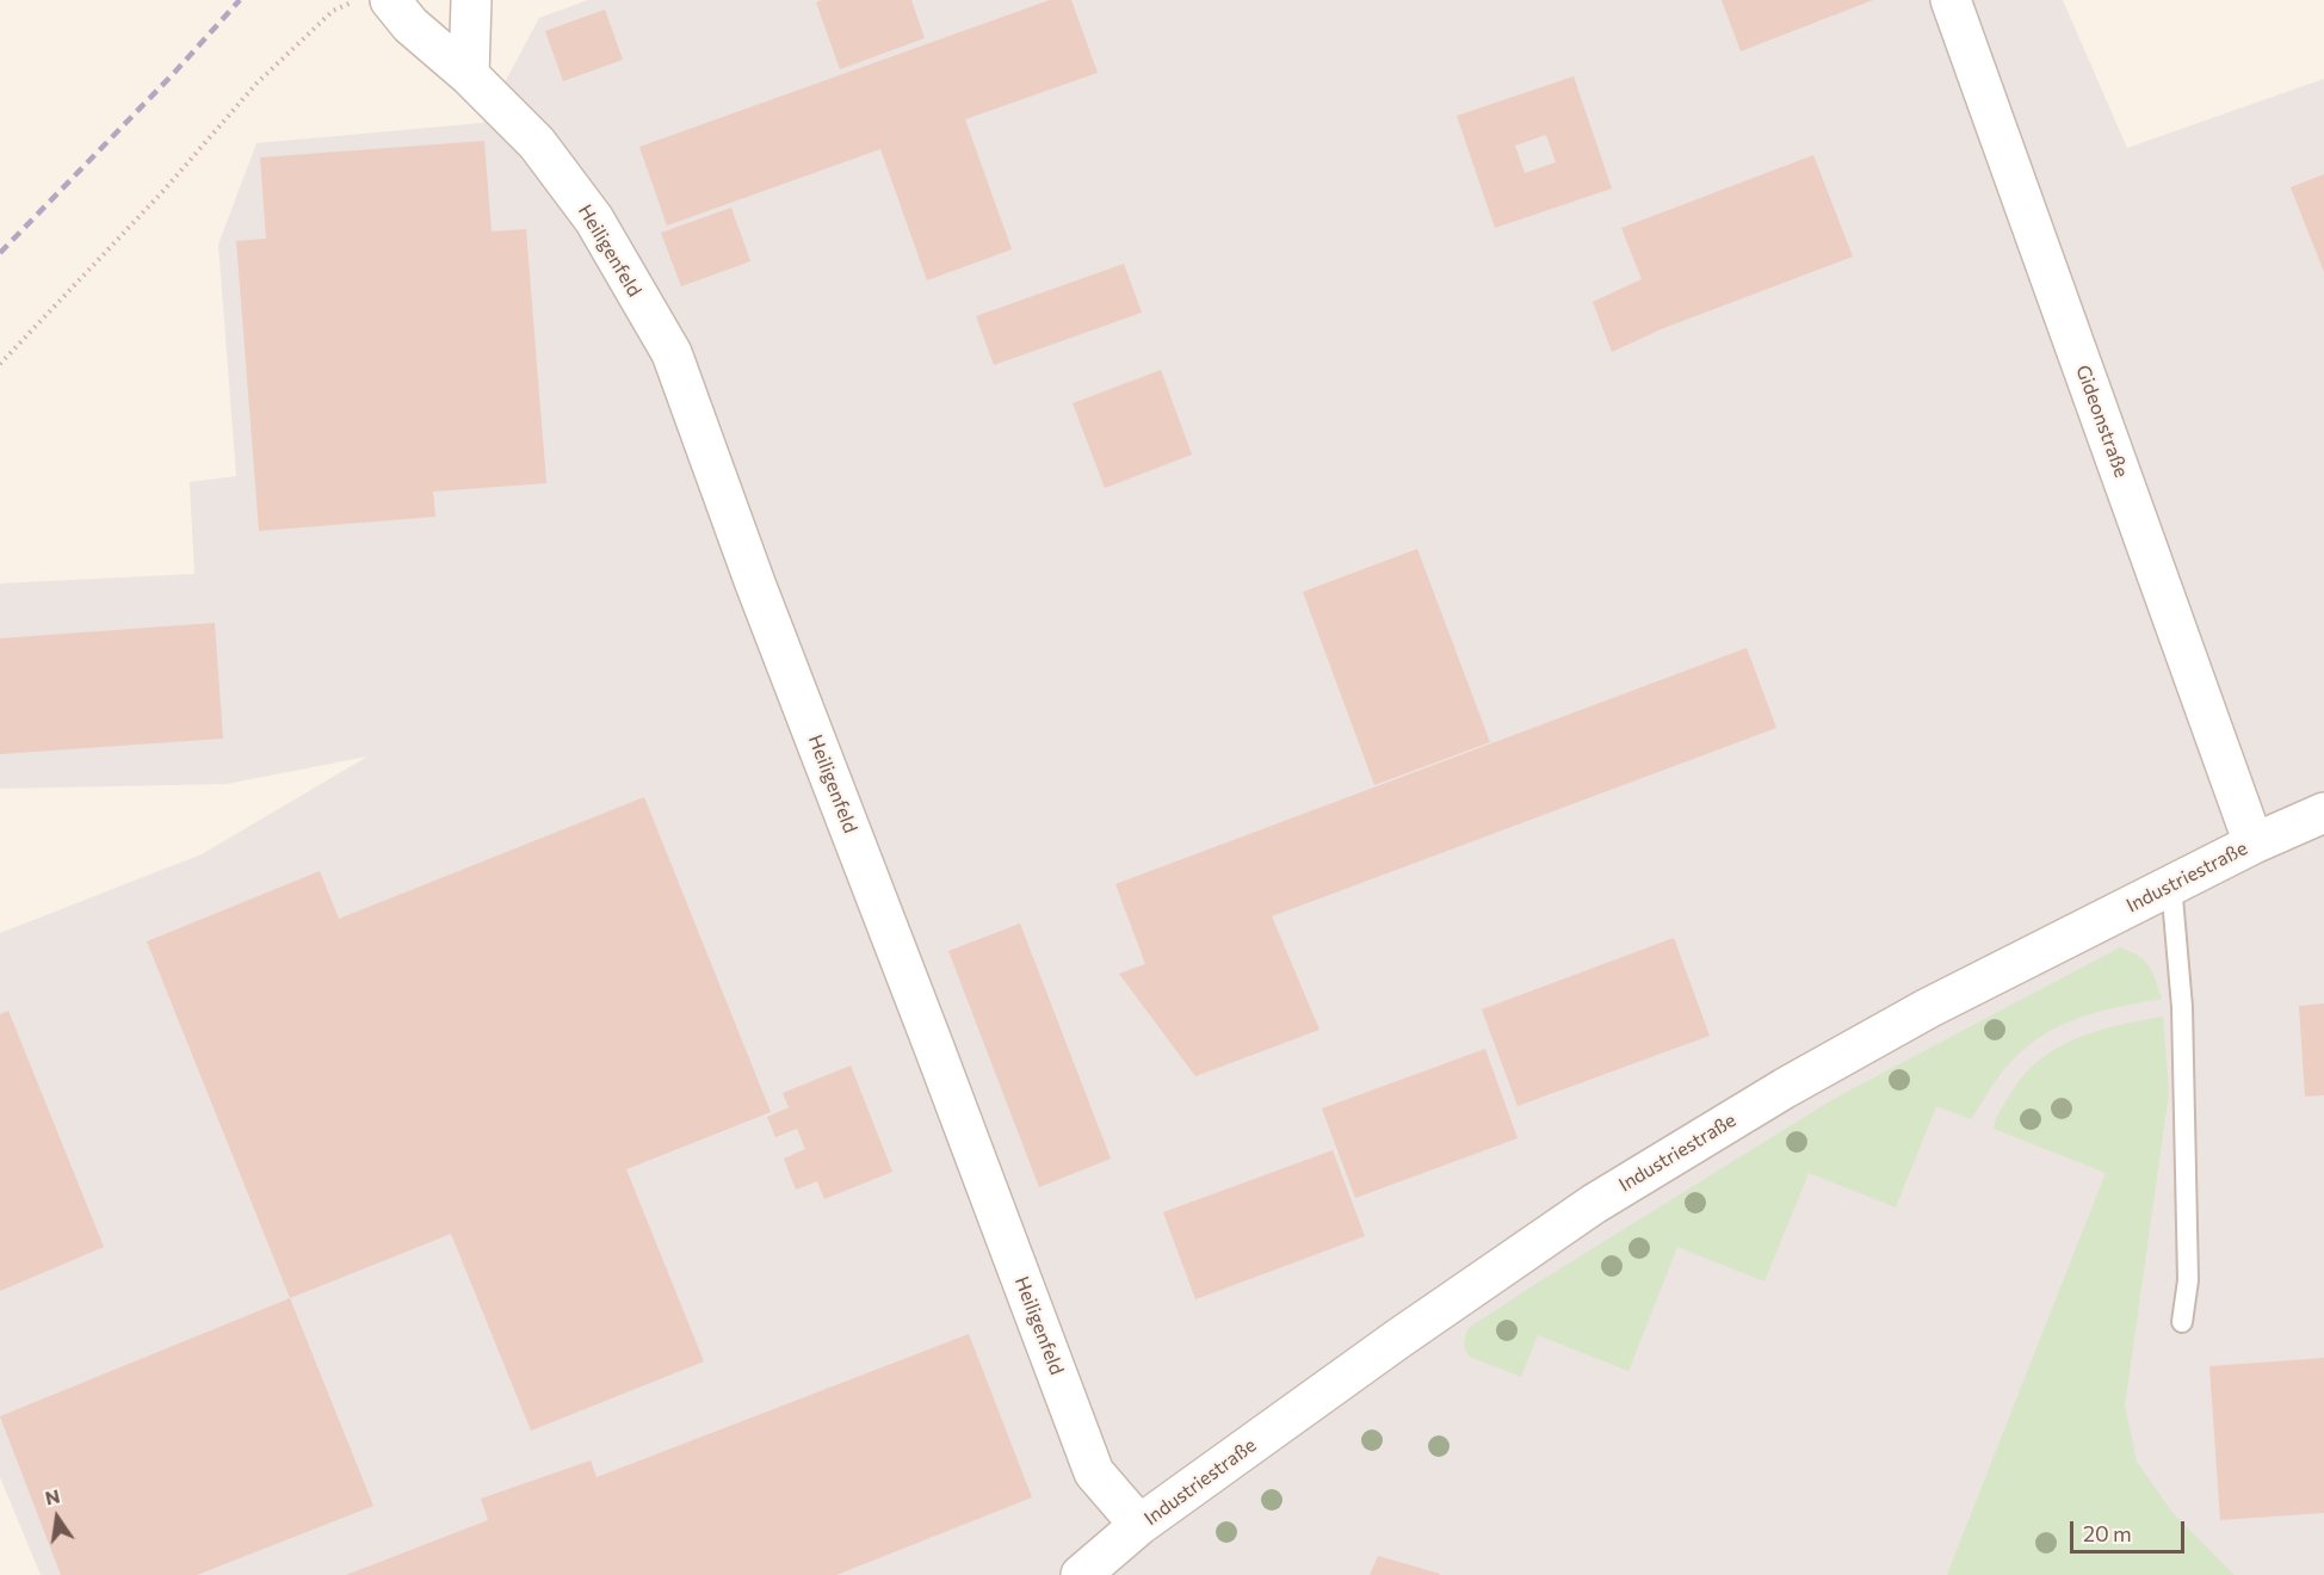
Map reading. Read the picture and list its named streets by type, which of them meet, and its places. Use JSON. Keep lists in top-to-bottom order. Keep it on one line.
{"streets":{"street":["Heiligenfeld","Gideonstraße","Industriestraße"]},"crossings":[["Heiligenfeld","Industriestraße"],["Gideonstraße","Industriestraße"]],"scale_bar":"20 m","north":"top"}
